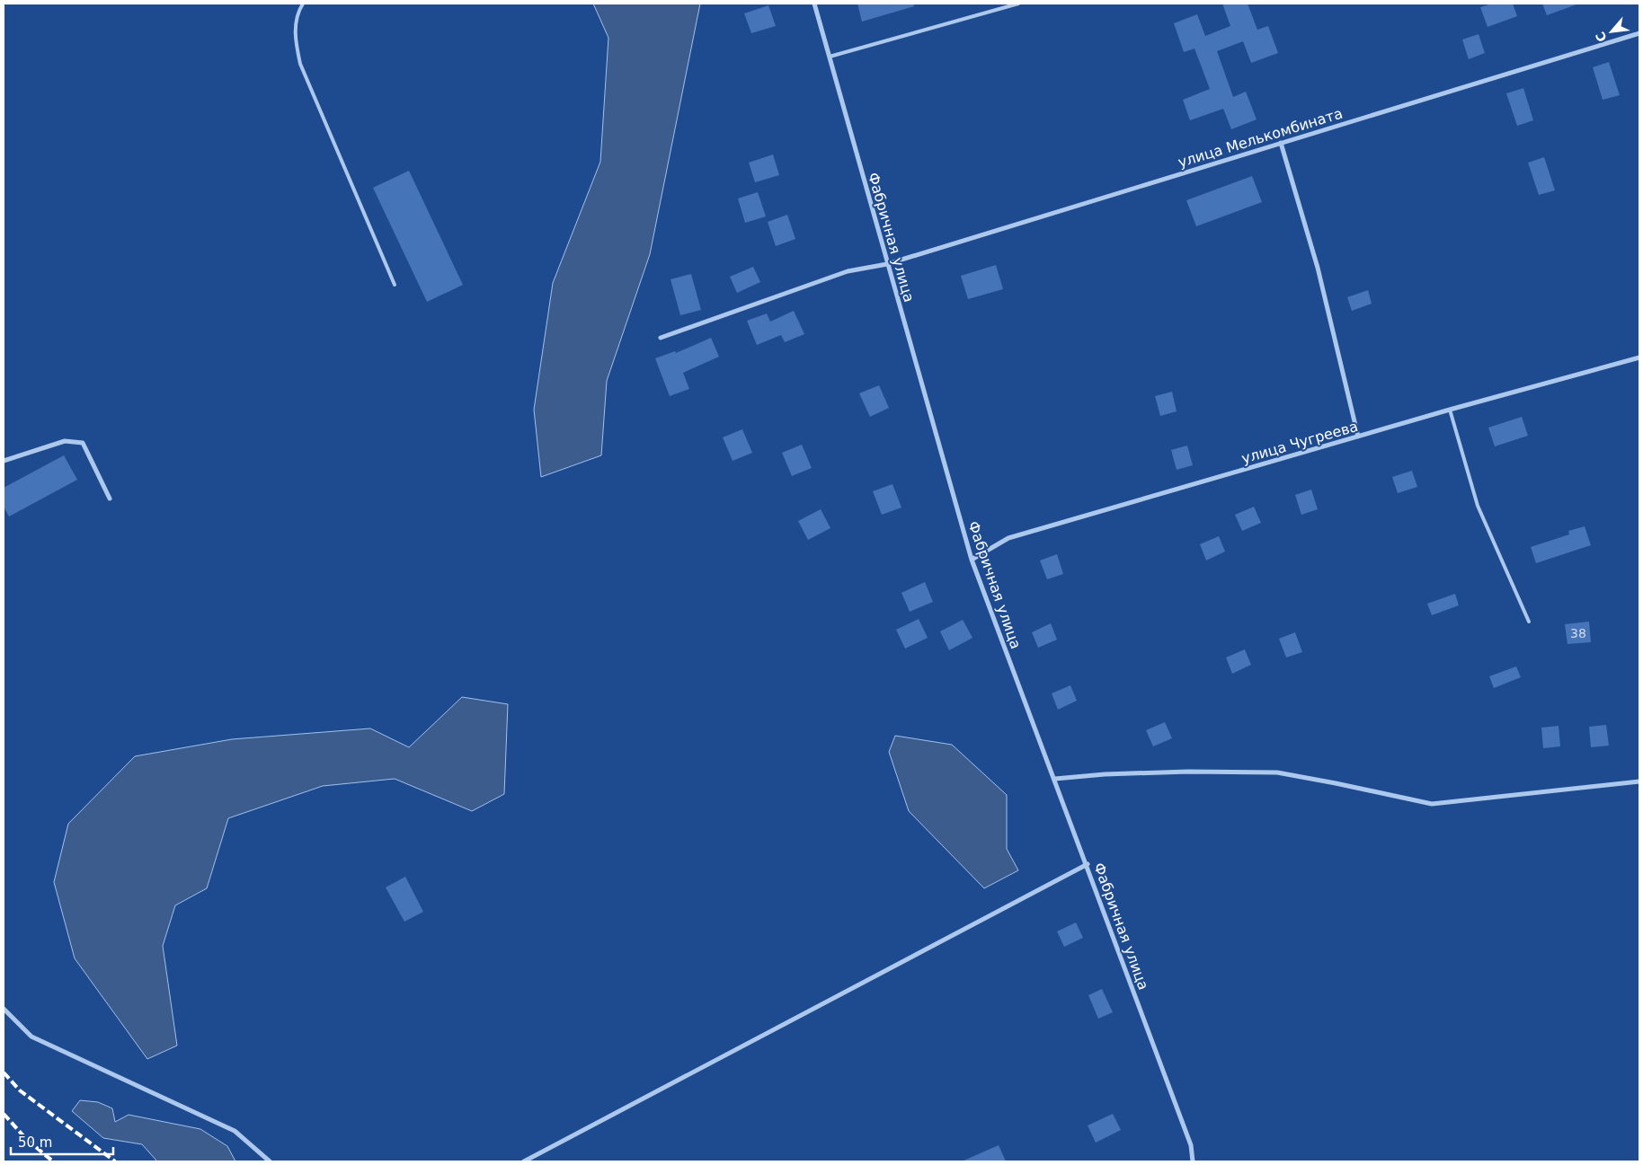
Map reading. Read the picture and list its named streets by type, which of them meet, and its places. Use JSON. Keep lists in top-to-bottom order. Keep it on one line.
{"streets":{"street":["улица Мелькомбината","Фабричная улица","улица Чугреева"]},"crossings":[["улица Мелькомбината","Фабричная улица"],["Фабричная улица","улица Чугреева"]],"house_numbers":["38"],"scale_bar":"50 m","north":"bottom left"}
